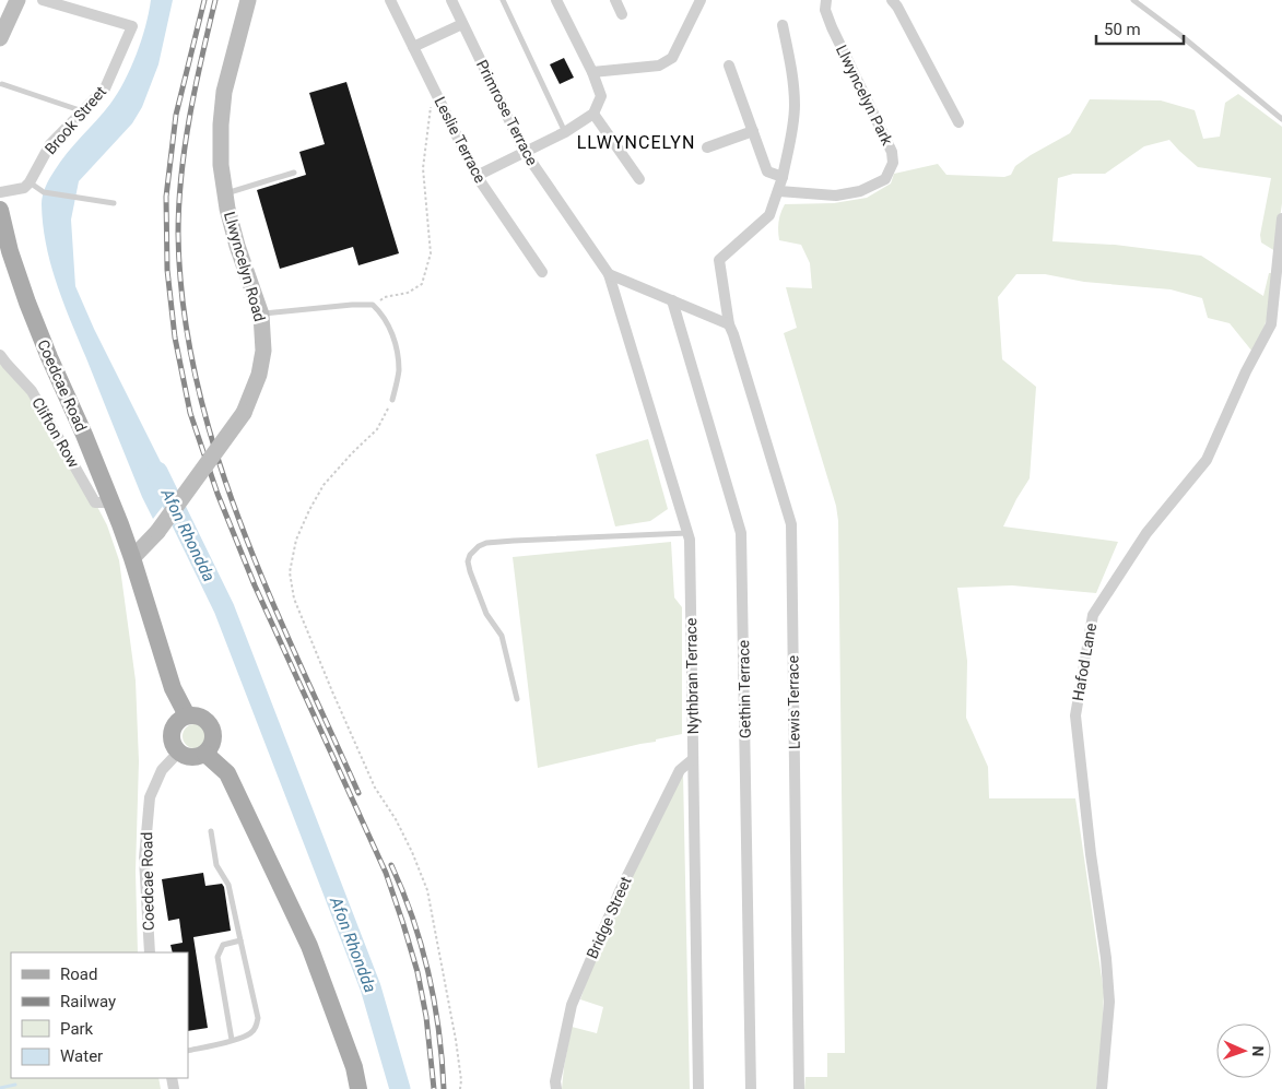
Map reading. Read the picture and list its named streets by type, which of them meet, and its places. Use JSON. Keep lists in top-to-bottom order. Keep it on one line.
{"streets":{"main road":["Llwyncelyn Road","Coedcae Road"],"street":["Llwyncelyn Park","Primrose Terrace","Brook Street","Leslie Terrace","Clifton Row","Hafod Lane","Nythbran Terrace","Gethin Terrace","Lewis Terrace","Bridge Street"]},"crossings":[["Llwyncelyn Park","Lewis Terrace"],["Primrose Terrace","Nythbran Terrace"],["Llwyncelyn Road","Coedcae Road"],["Coedcae Road","Clifton Row"],["Nythbran Terrace","Bridge Street"]],"districts":["LLWYNCELYN"],"water":["Afon Rhondda"],"legend":["Road","Railway","Park","Water"],"scale_bar":"50 m","north":"right"}
